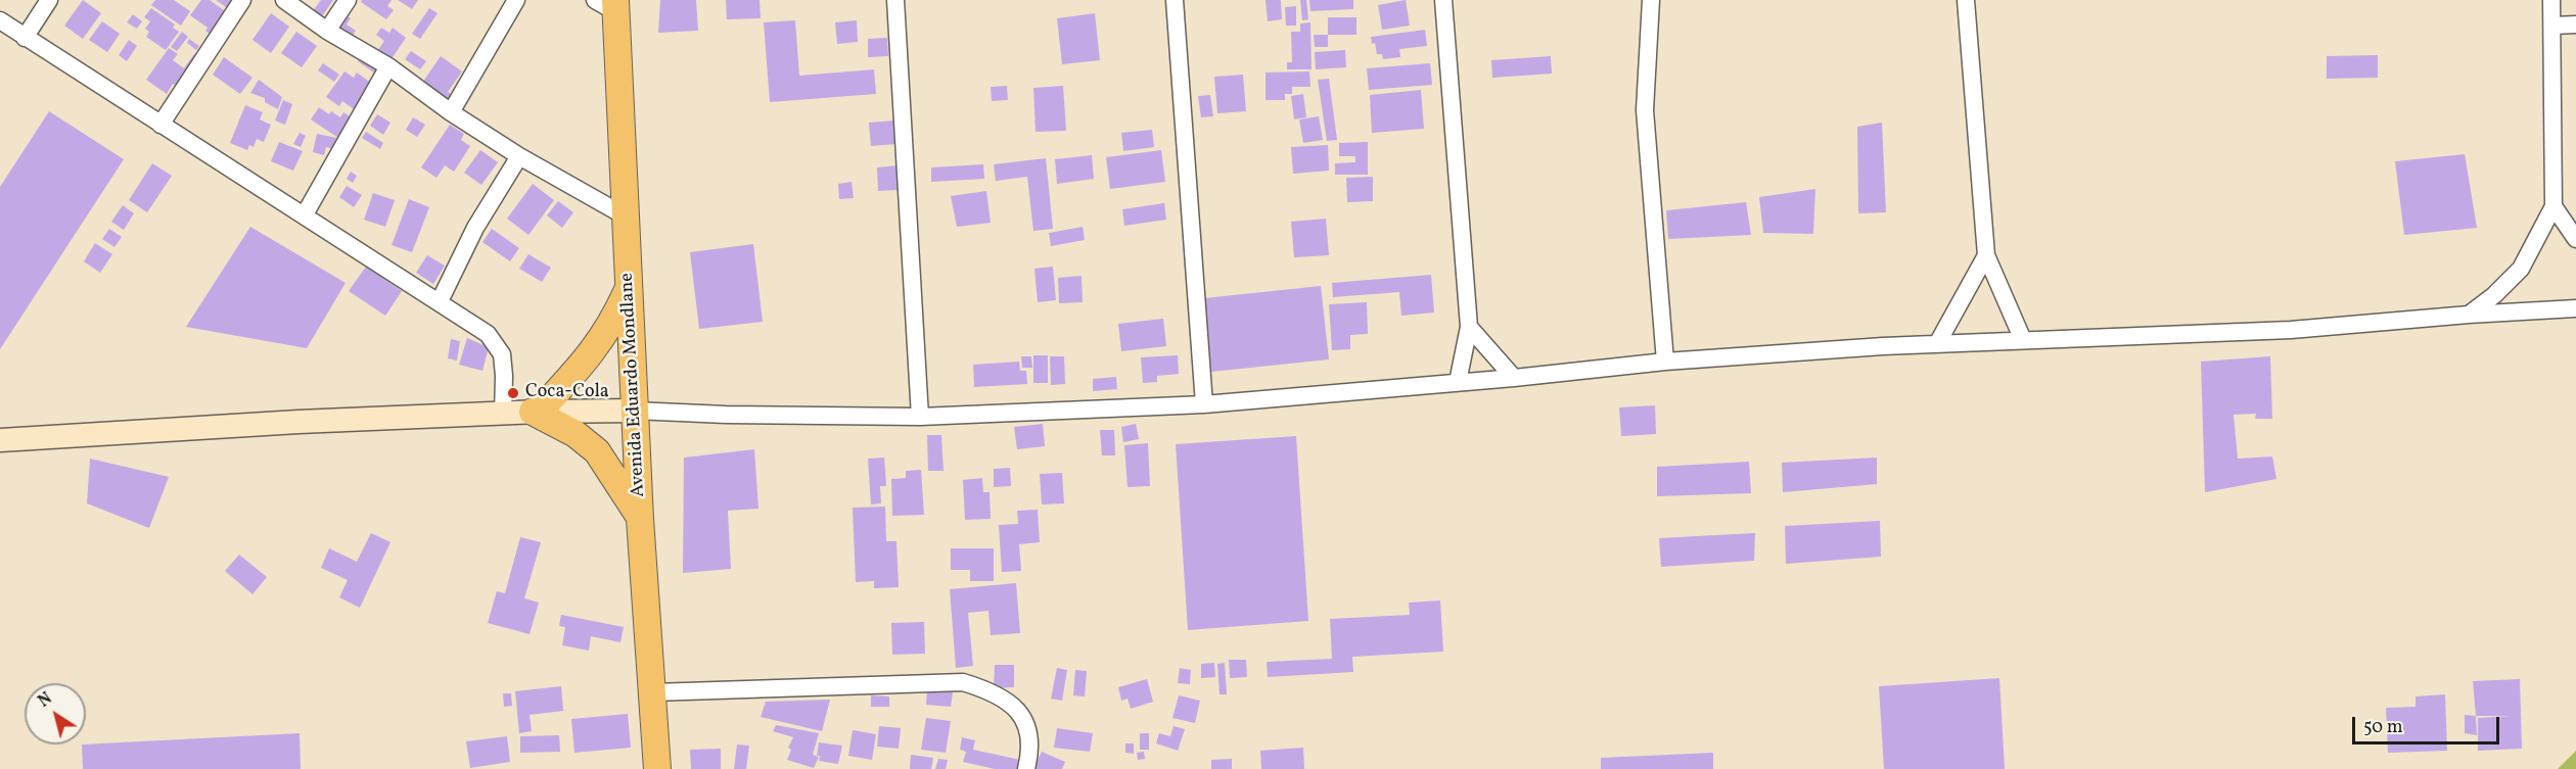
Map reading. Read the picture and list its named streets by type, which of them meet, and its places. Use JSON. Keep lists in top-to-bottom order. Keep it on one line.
{"streets":{"main road":["Avenida Eduardo Mondlane"]},"places":["Coca-Cola"],"scale_bar":"50 m","north":"top left"}
